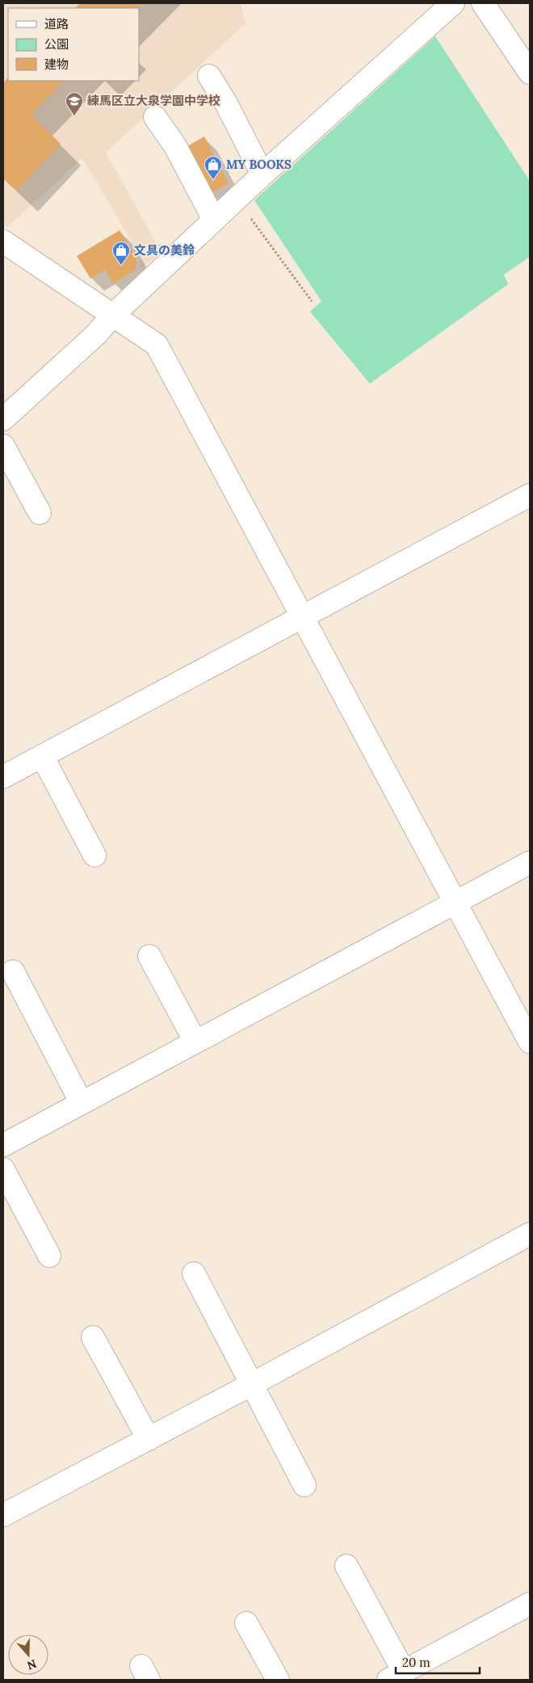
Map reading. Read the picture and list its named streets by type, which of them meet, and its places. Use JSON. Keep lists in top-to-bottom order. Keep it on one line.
{"places":{"school or university":["練馬区立大泉学園中学校"],"shop":["MY BOOKS","文具の美鈴"]},"legend":["道路","公園","建物"],"scale_bar":"20 m","north":"bottom"}
